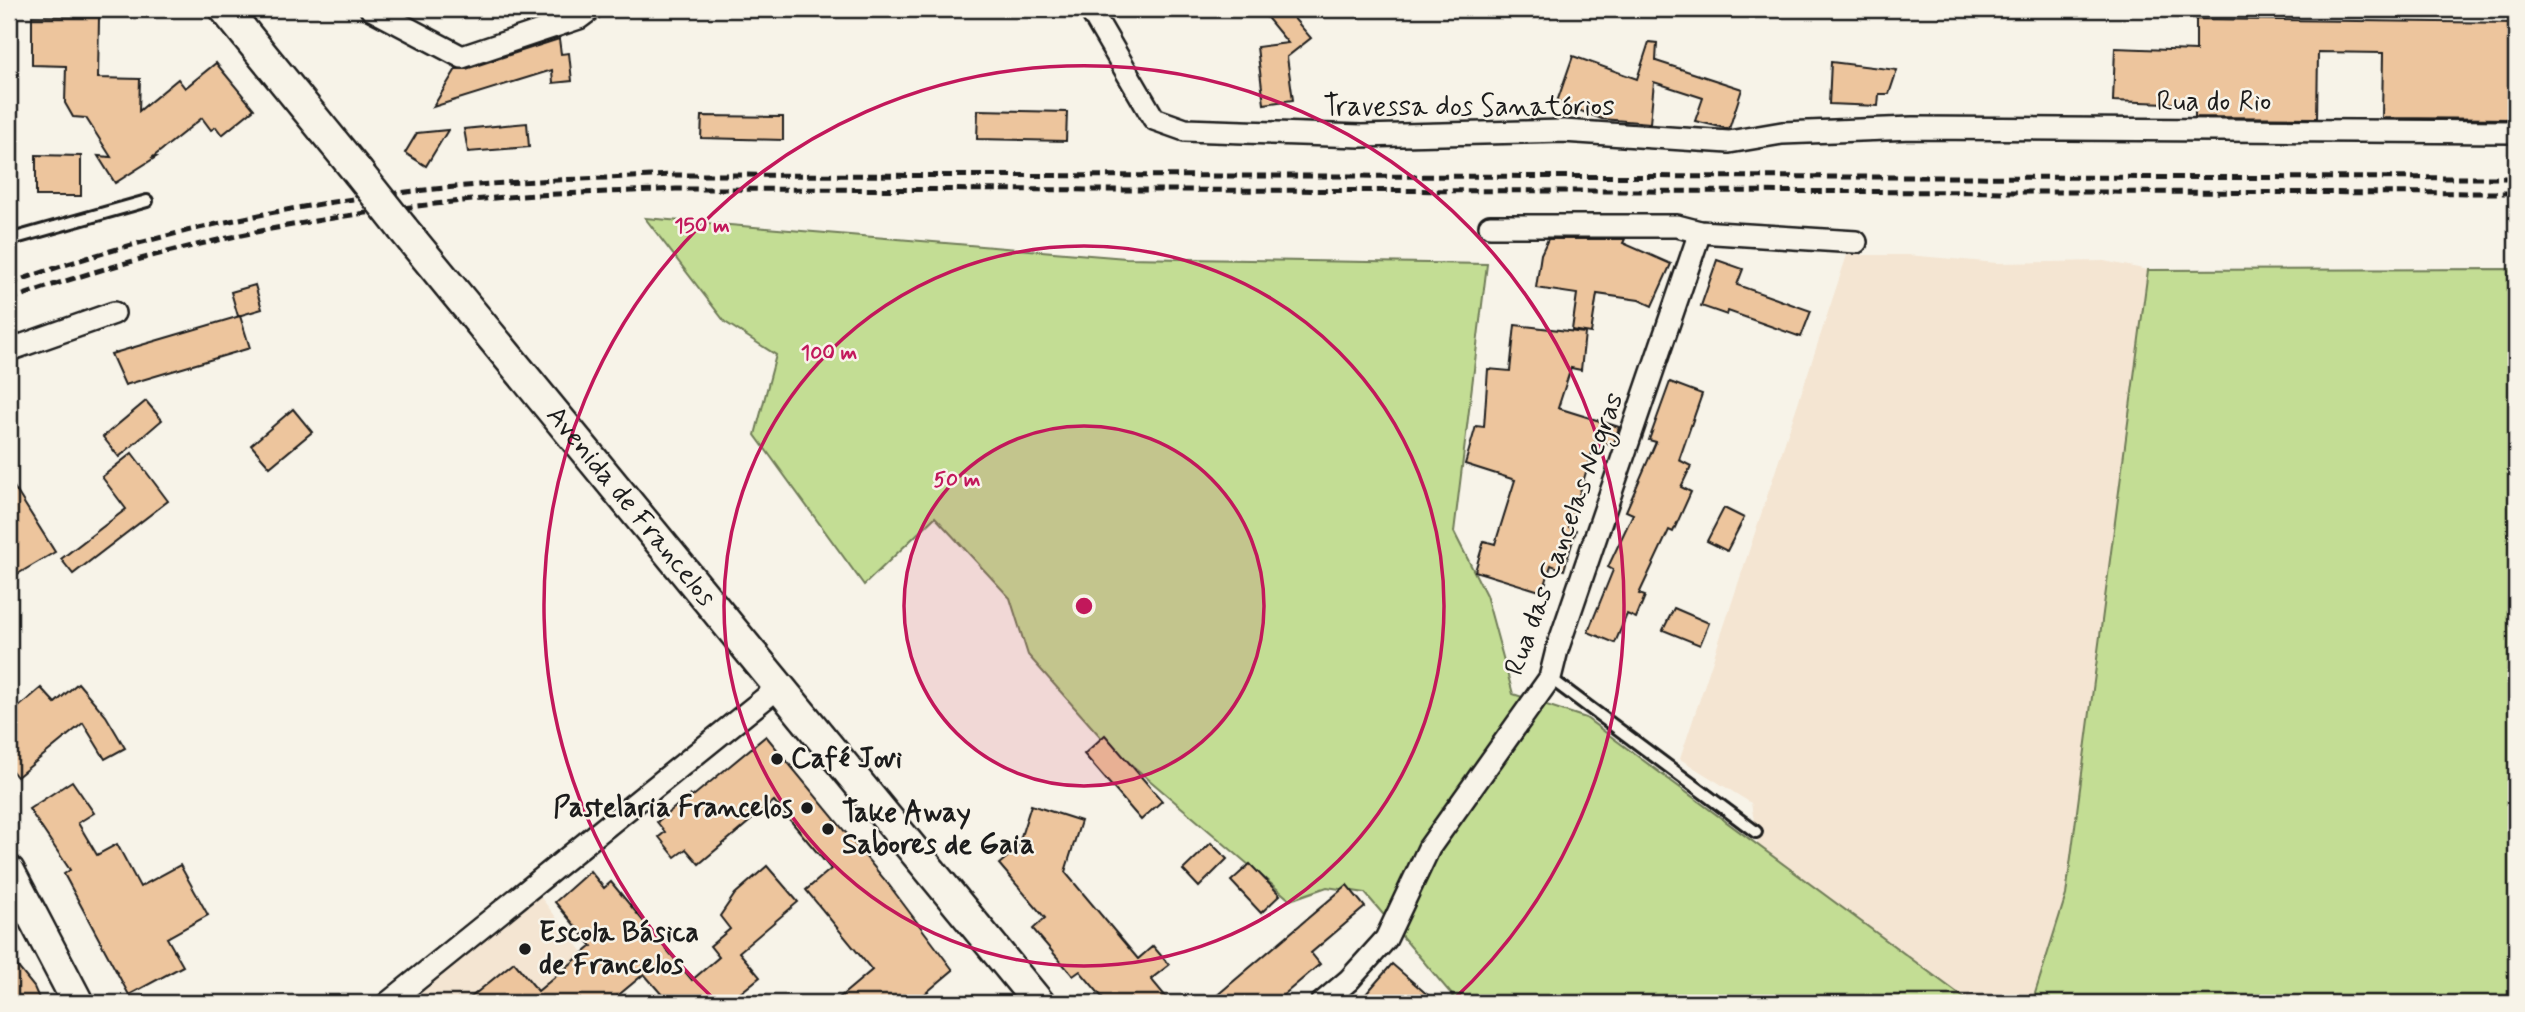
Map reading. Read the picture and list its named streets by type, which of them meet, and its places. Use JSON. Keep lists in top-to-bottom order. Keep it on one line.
{"streets":{"main road":["Avenida de Francelos"],"street":["Rua do Rio","Travessa dos Sanatórios","Rua das Cancelas Negras"]},"crossings":[["Rua do Rio","Travessa dos Sanatórios"]],"places":["Café Jovi","Pastelaria Francelos","Take Away Sabores de Gaia","Escola Básica de Francelos"],"rings":["150 m","100 m","50 m"]}
